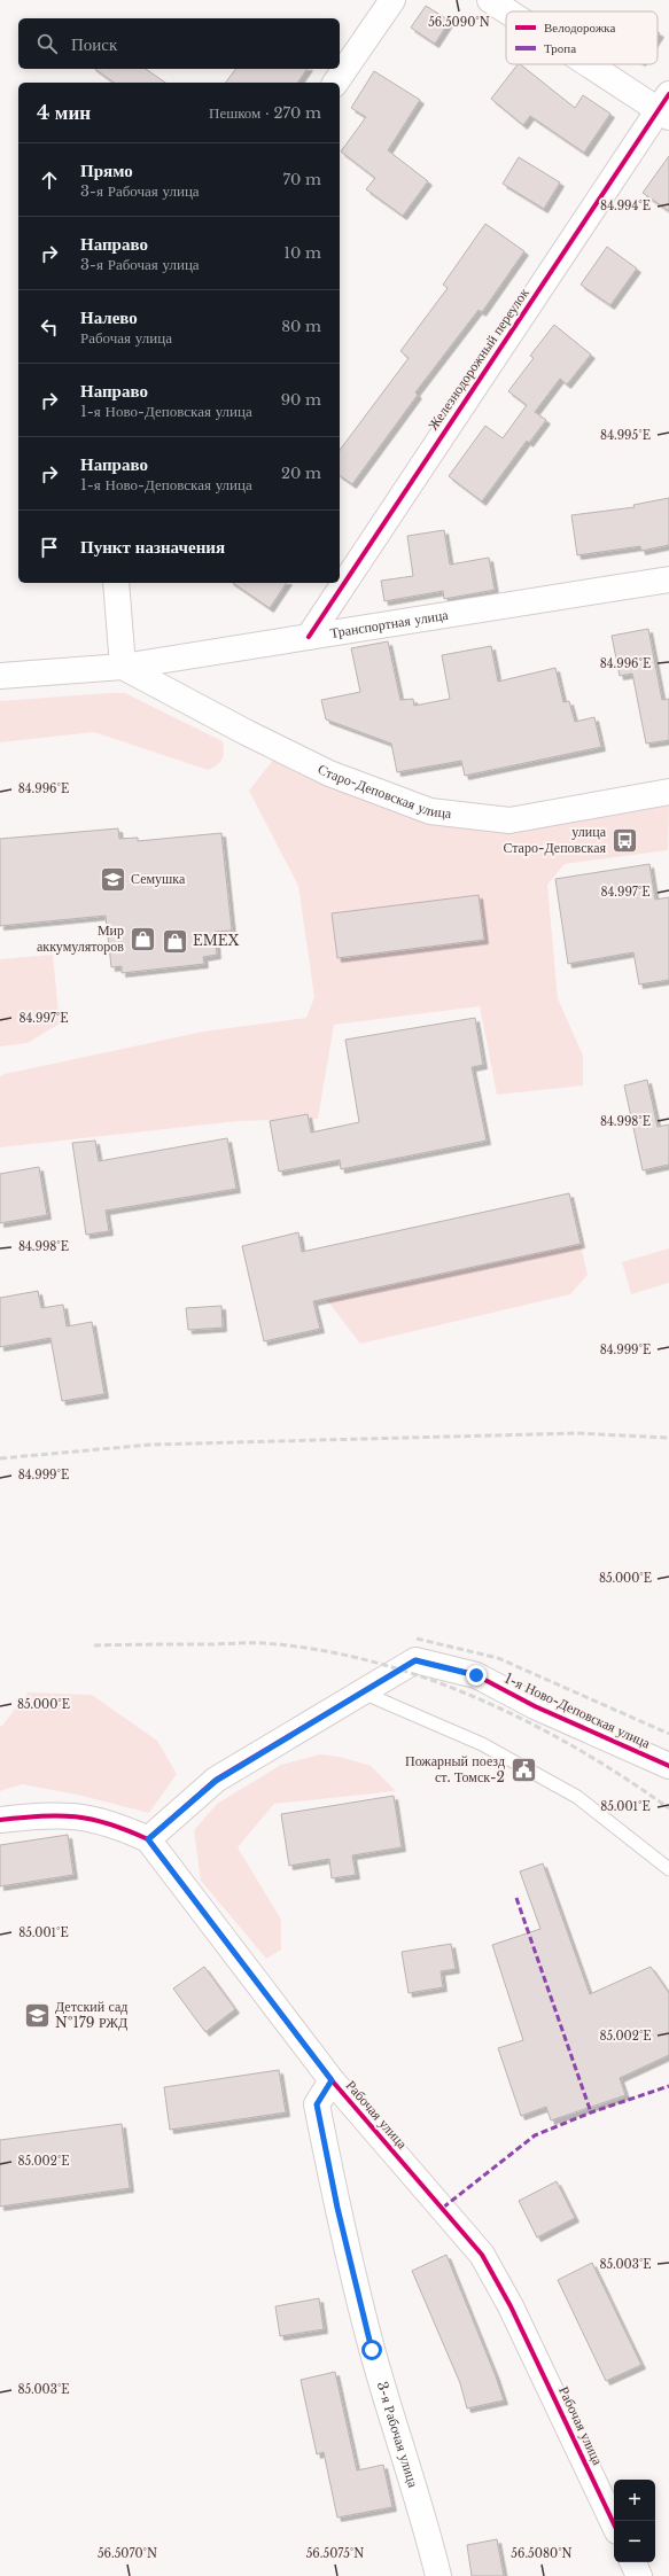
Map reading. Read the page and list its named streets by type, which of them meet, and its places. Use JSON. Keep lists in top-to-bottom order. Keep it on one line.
{"streets":{"street":["Железнодорожный переулок","Транспортная улица","Старо-Деповская улица","1-я Ново-Деповская улица","Рабочая улица","3-я Рабочая улица"]},"crossings":[["Железнодорожный переулок","Транспортная улица"],["Транспортная улица","Старо-Деповская улица"],["1-я Ново-Деповская улица","Рабочая улица"],["Рабочая улица","3-я Рабочая улица"]],"places":{"bus stop":["улица Старо-Деповская"],"school or university":["Семушка","Детский сад №179 РЖД"],"shop":["Мир аккумуляторов","EMEX"],"public building":["Пожарный поезд ст. Томск-2"]},"legend":["Велодорожка","Тропа"],"page":{"search":"Поиск","heading":["4 мин","Пешком · 270 m"],"list":[["Прямо","3-я Рабочая улица","70 m"],["Направо","3-я Рабочая улица","10 m"],["Налево","Рабочая улица","80 m"],["Направо","1-я Ново-Деповская улица","90 m"],["Направо","1-я Ново-Деповская улица","20 m"],"Пункт назначения"],"map_buttons":["+","−"]},"coordinates":["56.5090°N","84.994°E","84.995°E","84.996°E","84.997°E","84.998°E","84.999°E","85.000°E","85.001°E","85.002°E","85.003°E","56.5070°N","56.5075°N","56.5080°N"]}
